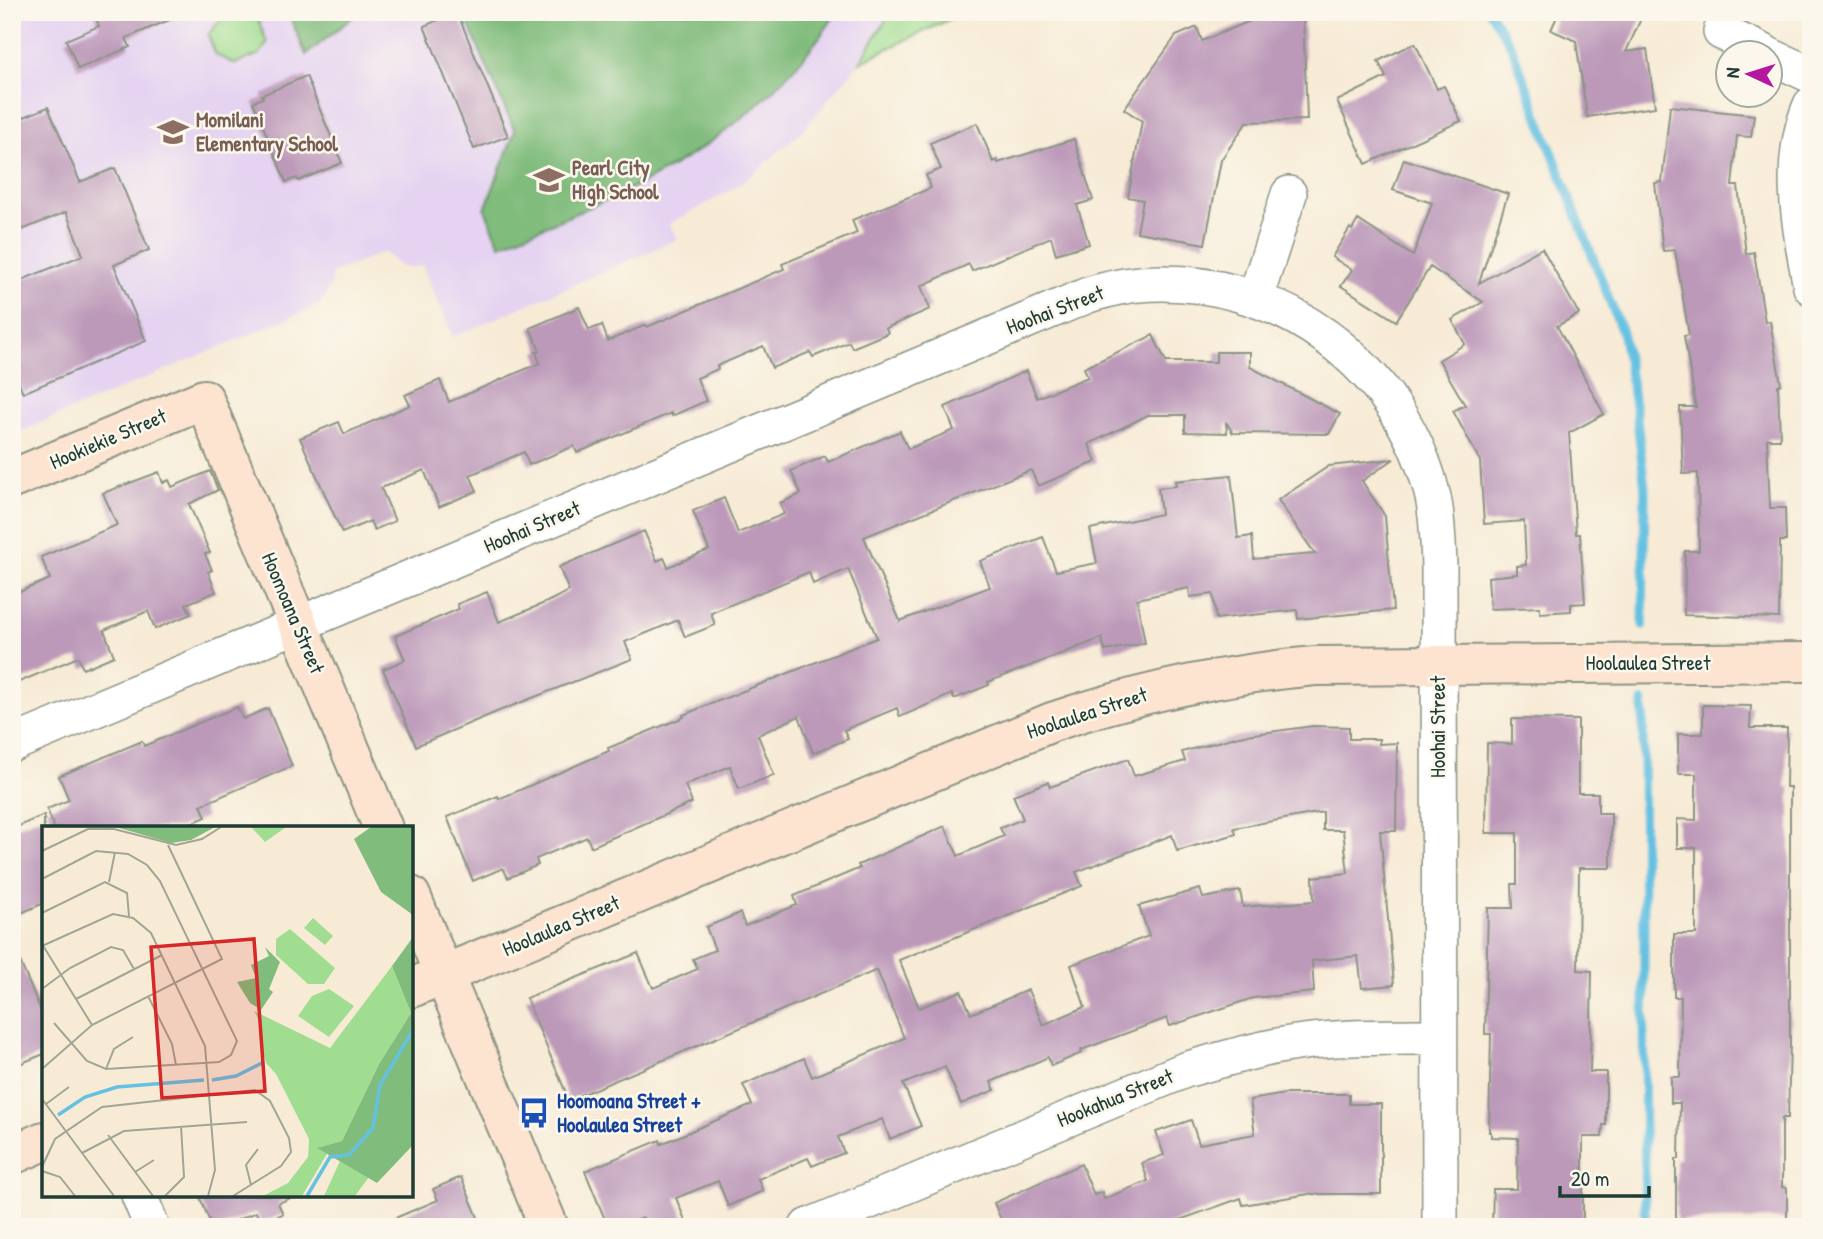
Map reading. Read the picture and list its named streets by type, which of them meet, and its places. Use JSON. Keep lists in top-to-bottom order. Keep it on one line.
{"streets":{"street":["Hoohai Street","Hookiekie Street","Hoomoana Street","Hoolaulea Street","Hookahua Street"]},"crossings":[["Hoohai Street","Hoomoana Street"],["Hoohai Street","Hoolaulea Street"],["Hoohai Street","Hookahua Street"],["Hookiekie Street","Hoomoana Street"]],"places":{"school or university":["Momilani Elementary School","Pearl City High School"],"bus stop":["Hoomoana Street + Hoolaulea Street"]},"scale_bar":"20 m","north":"left"}
